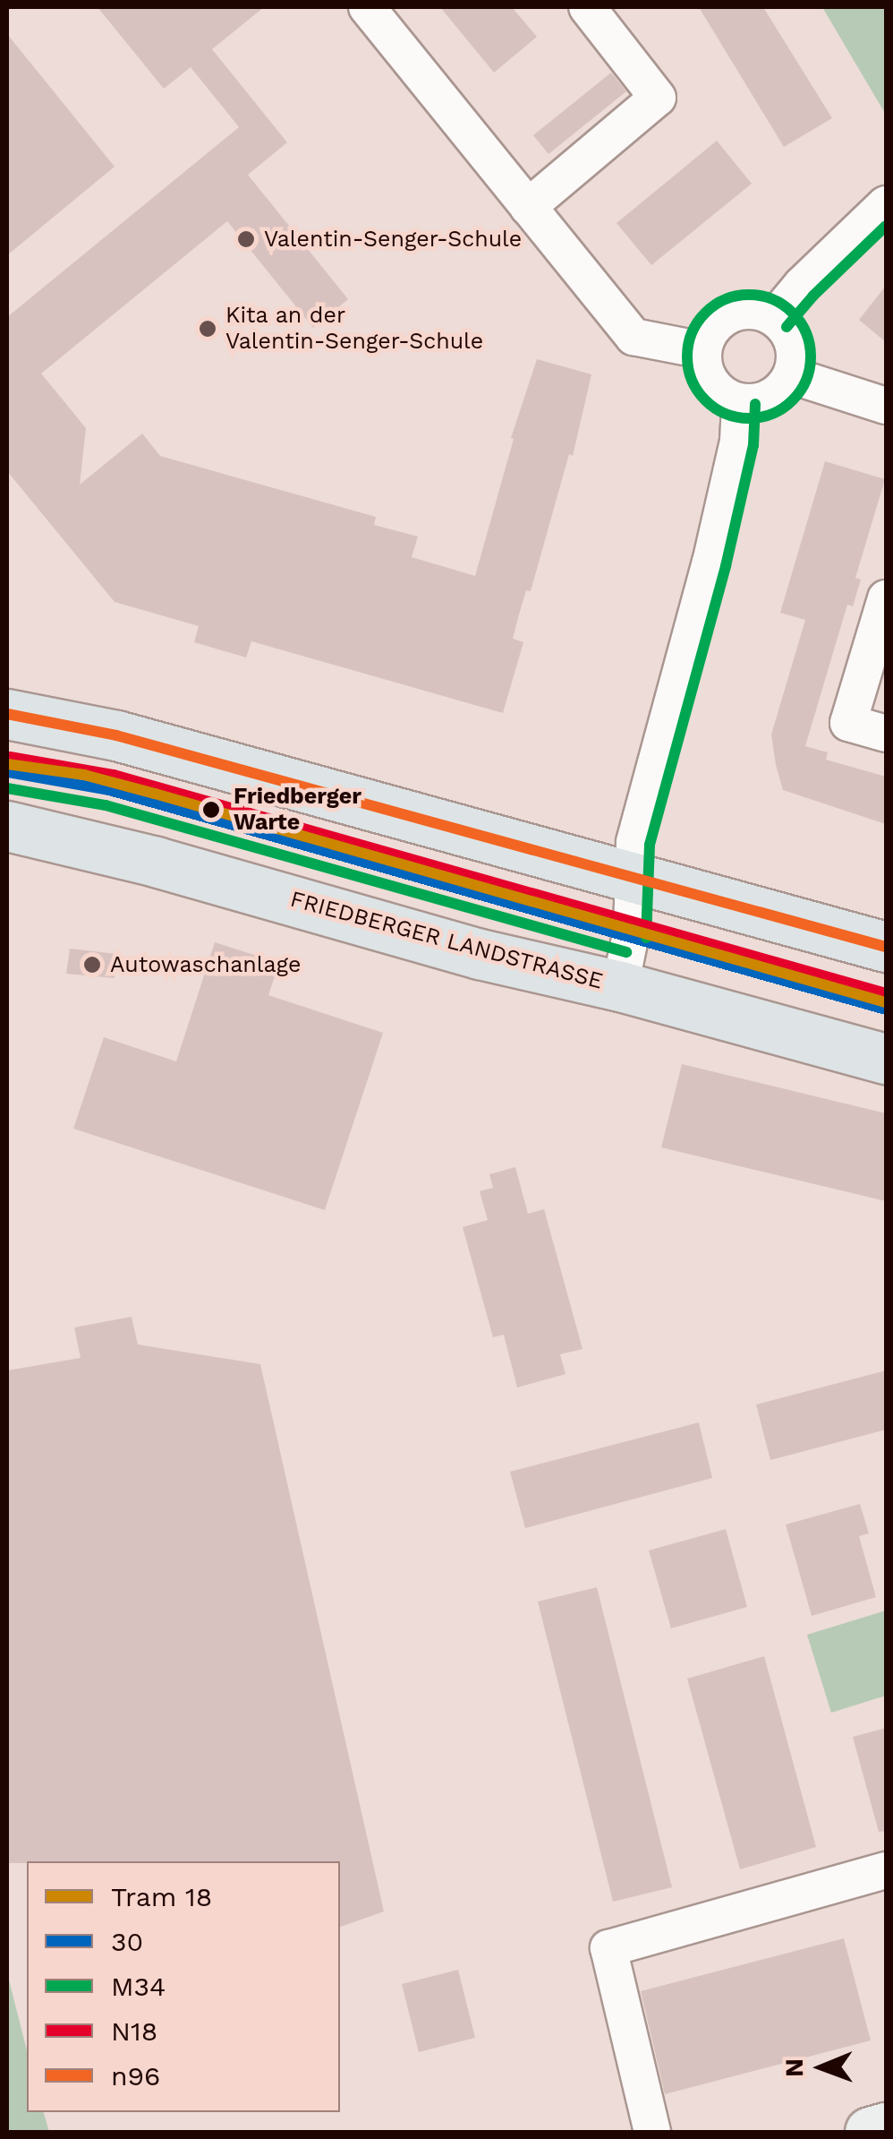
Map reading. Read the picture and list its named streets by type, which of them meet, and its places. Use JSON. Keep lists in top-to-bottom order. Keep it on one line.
{"streets":{"main road":["FRIEDBERGER LANDSTRASSE"]},"places":["Valentin-Senger-Schule","Kita an der Valentin-Senger-Schule","Friedberger Warte","Autowaschanlage"],"lines":["transit line M34","transit line n96","transit line N18","tram line 18","transit line 30"],"legend":["Tram 18","30","M34","N18","n96"],"north":"left"}
